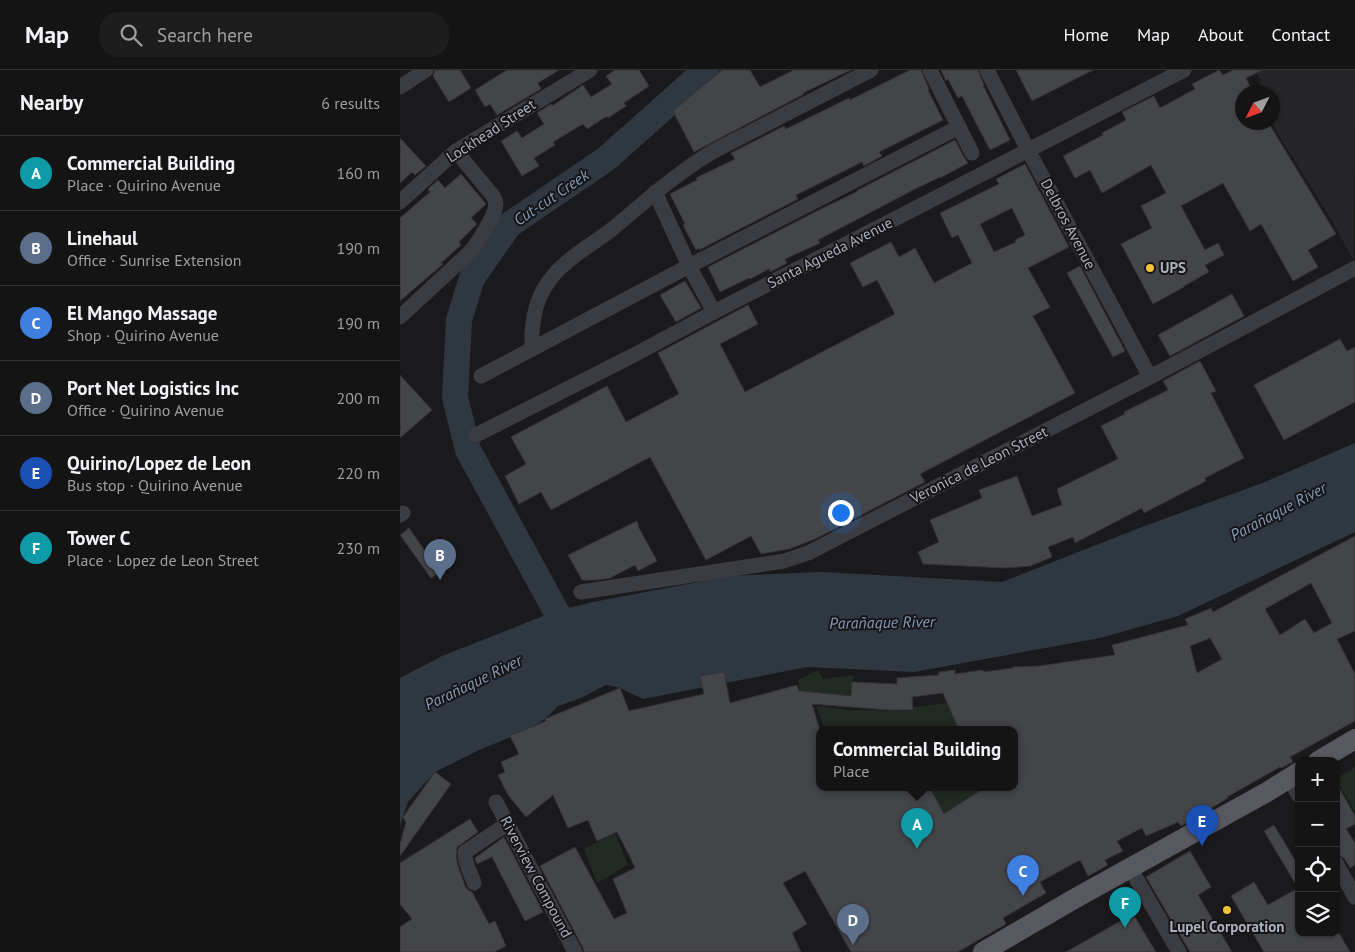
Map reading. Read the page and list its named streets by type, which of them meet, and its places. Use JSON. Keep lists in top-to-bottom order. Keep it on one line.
{"streets":{"street":["Lockhead Street","Delbros Avenue","Santa Agueda Avenue","Veronica de Leon Street","Riverview Compound"]},"crossings":[["Delbros Avenue","Santa Agueda Avenue"],["Delbros Avenue","Veronica de Leon Street"]],"water":["Cut-cut Creek","Parañaque River"],"places":["UPS","Lupel Corporation"],"north":"bottom left","page":{"header":"Map","search":"Search here","nav":["Home","Map","About","Contact"],"heading":["Nearby","6 results"],"list":[{"mark":"A","name":"Commercial Building","note":"Place · Quirino Avenue","value":"160 m"},{"mark":"B","name":"Linehaul","note":"Office · Sunrise Extension","value":"190 m"},{"mark":"C","name":"El Mango Massage","note":"Shop · Quirino Avenue","value":"190 m"},{"mark":"D","name":"Port Net Logistics Inc","note":"Office · Quirino Avenue","value":"200 m"},{"mark":"E","name":"Quirino/Lopez de Leon","note":"Bus stop · Quirino Avenue","value":"220 m"},{"mark":"F","name":"Tower C","note":"Place · Lopez de Leon Street","value":"230 m"}],"pins":["B","E","A","C","F","D"],"popup":["Commercial Building","Place"],"map_buttons":["+","−"]}}
